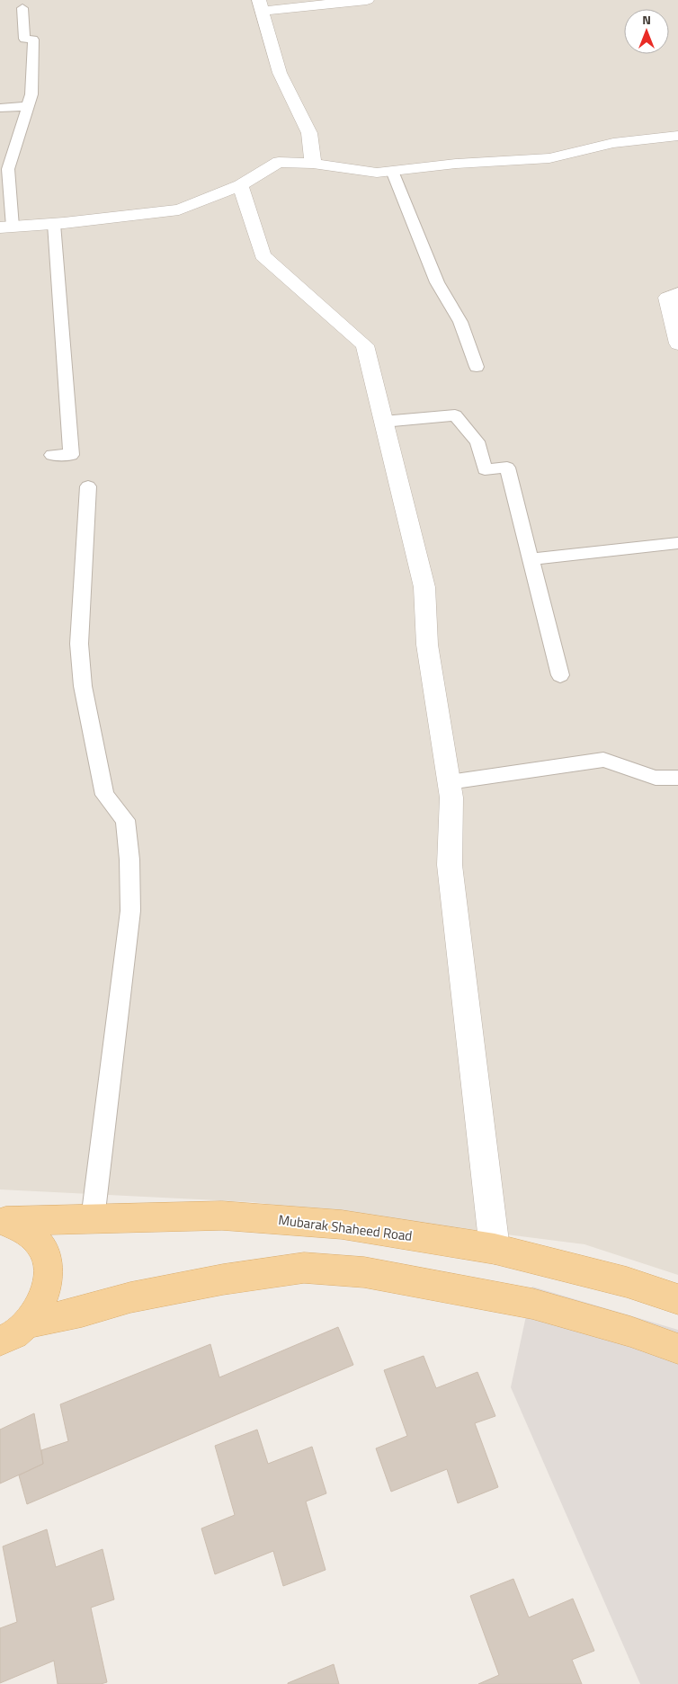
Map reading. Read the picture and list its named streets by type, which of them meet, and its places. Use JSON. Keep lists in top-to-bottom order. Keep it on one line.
{"streets":{"main road":["Mubarak Shaheed Road"]},"north":"top"}
